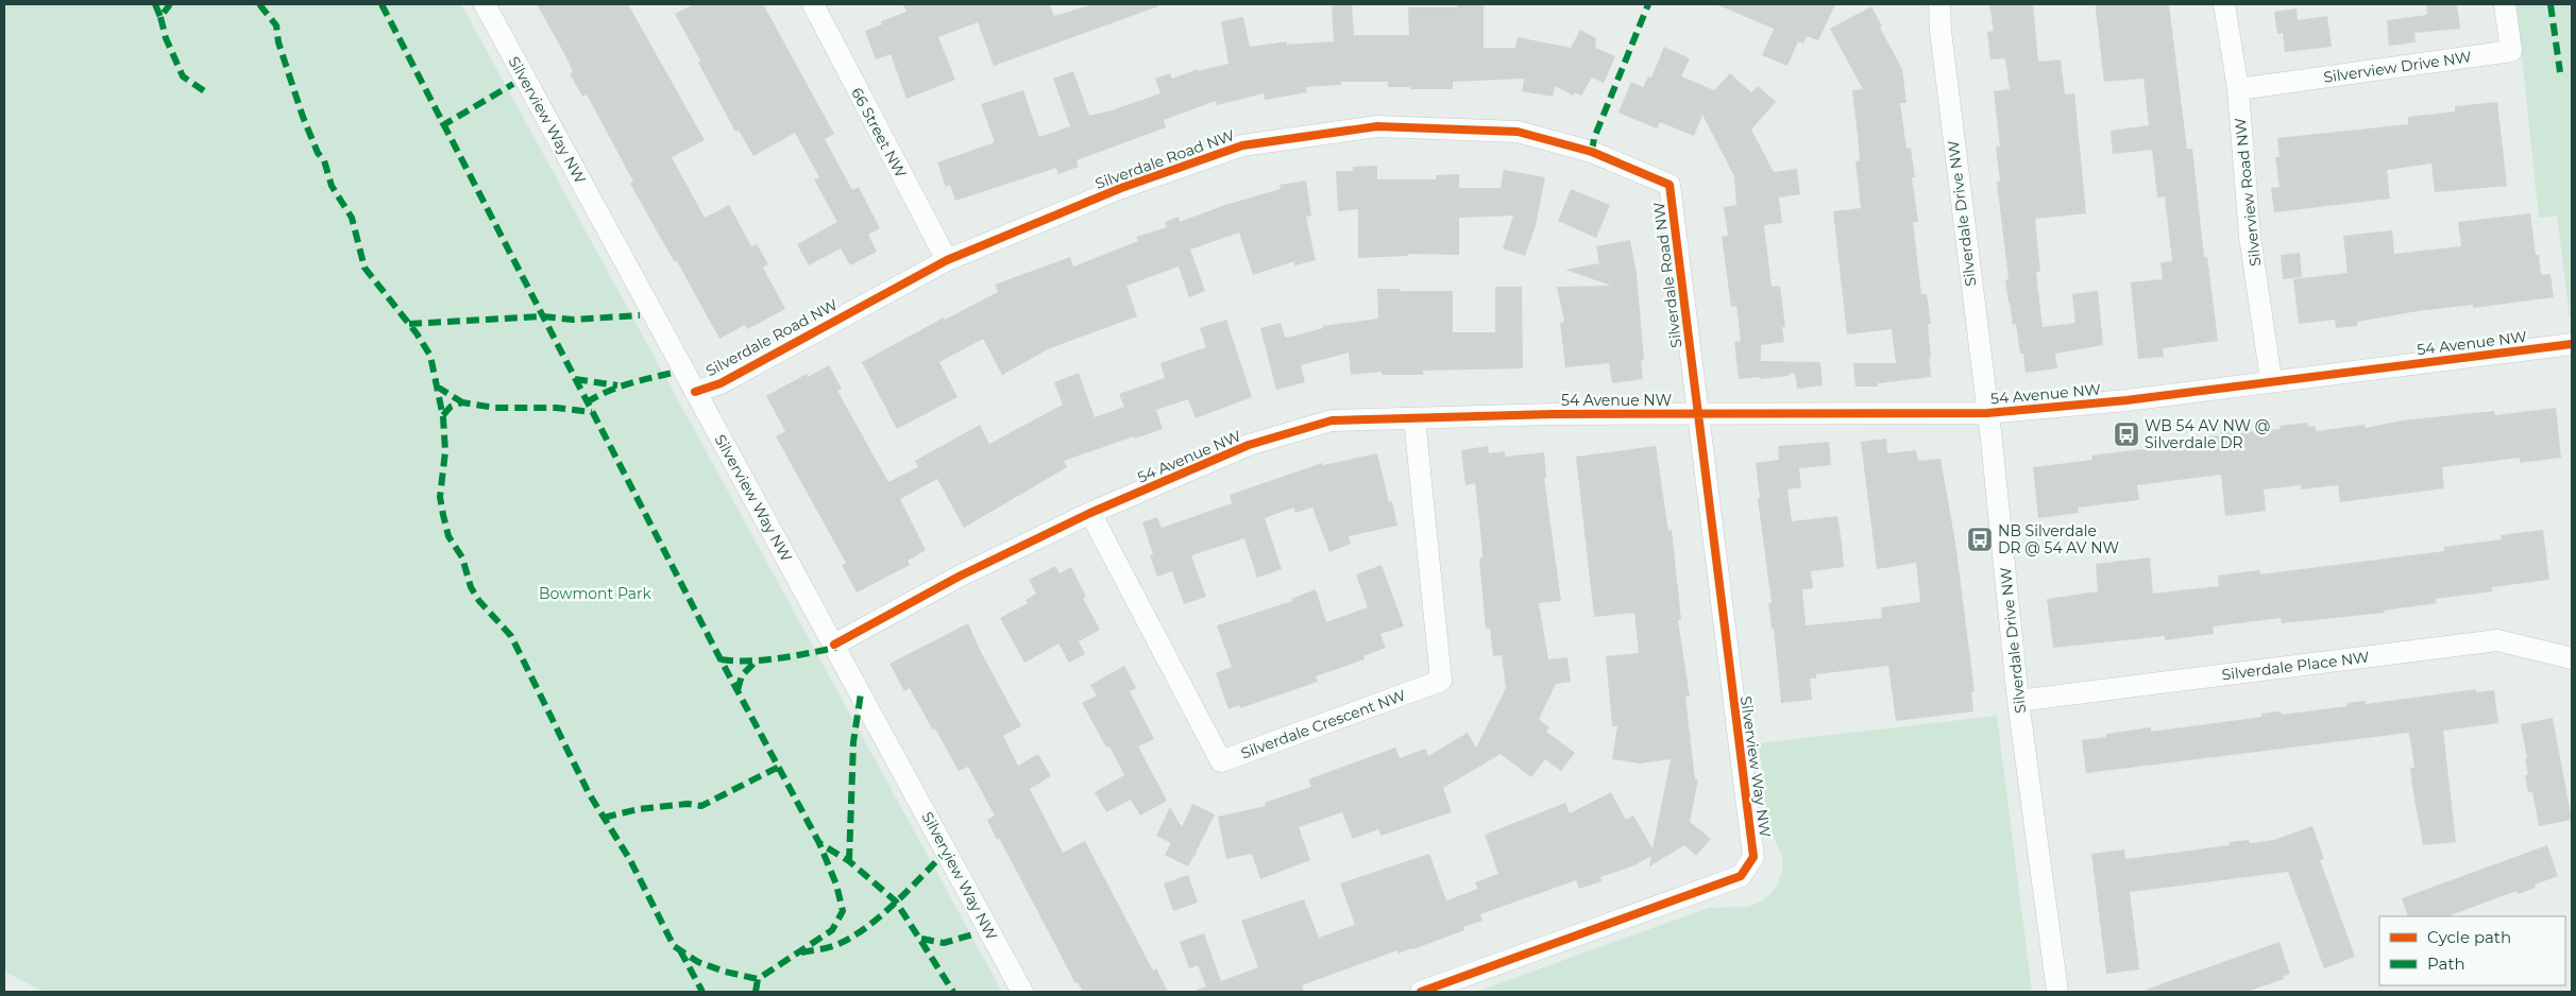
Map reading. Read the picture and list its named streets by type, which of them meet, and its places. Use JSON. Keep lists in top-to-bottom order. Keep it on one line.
{"streets":{"street":["Silverview Drive NW","Silverview Way NW","66 Street NW","Silverdale Road NW","Silverview Road NW","Silverdale Drive NW","54 Avenue NW","Silverdale Place NW","Silverdale Crescent NW"]},"crossings":[["Silverview Drive NW","Silverview Road NW"],["Silverview Way NW","Silverdale Road NW"],["Silverview Way NW","54 Avenue NW"],["66 Street NW","Silverdale Road NW"],["Silverdale Road NW","54 Avenue NW"],["Silverview Road NW","54 Avenue NW"],["Silverdale Drive NW","54 Avenue NW"],["Silverdale Drive NW","Silverdale Place NW"],["54 Avenue NW","Silverdale Crescent NW"]],"parks":["Bowmont Park"],"places":{"bus stop":["WB 54 AV NW @ Silverdale DR","NB Silverdale DR @ 54 AV NW"]},"legend":["Cycle path","Path"]}
